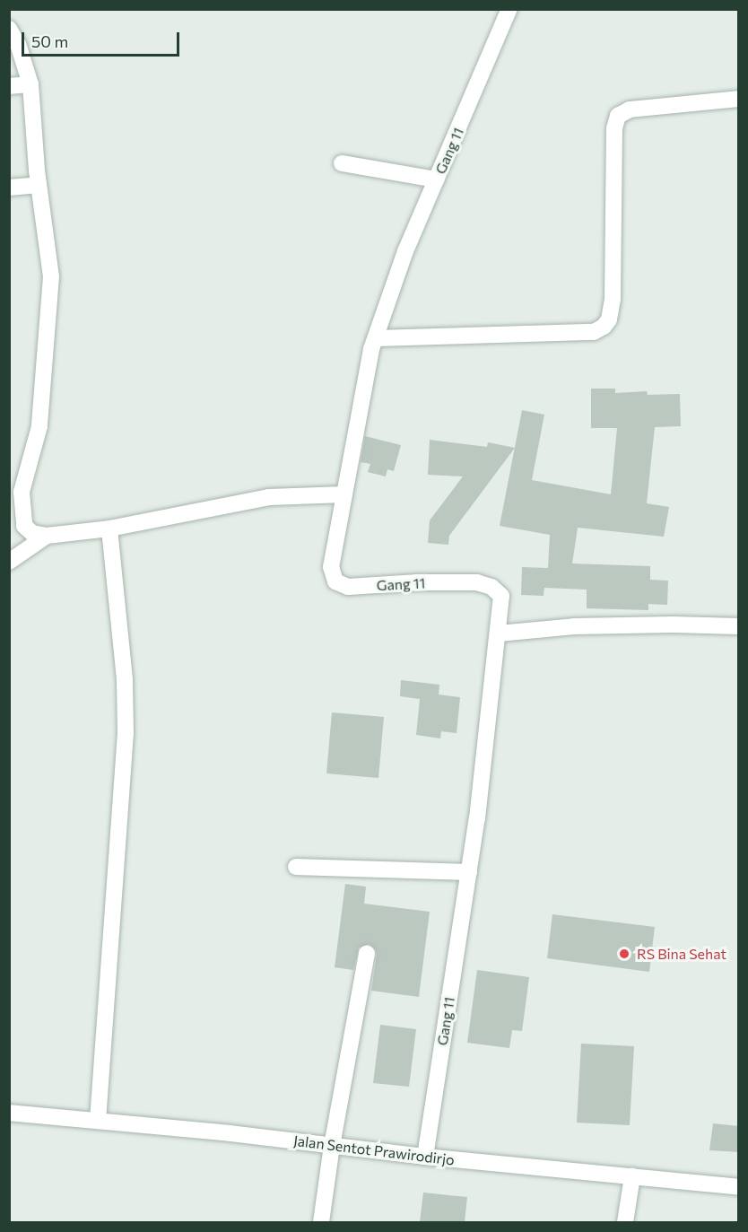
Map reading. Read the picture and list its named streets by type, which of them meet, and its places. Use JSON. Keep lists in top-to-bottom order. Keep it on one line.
{"streets":{"street":["Gang 11","Jalan Sentot Prawirodirjo"]},"crossings":[["Gang 11","Jalan Sentot Prawirodirjo"]],"places":["RS Bina Sehat"],"scale_bar":"50 m"}
